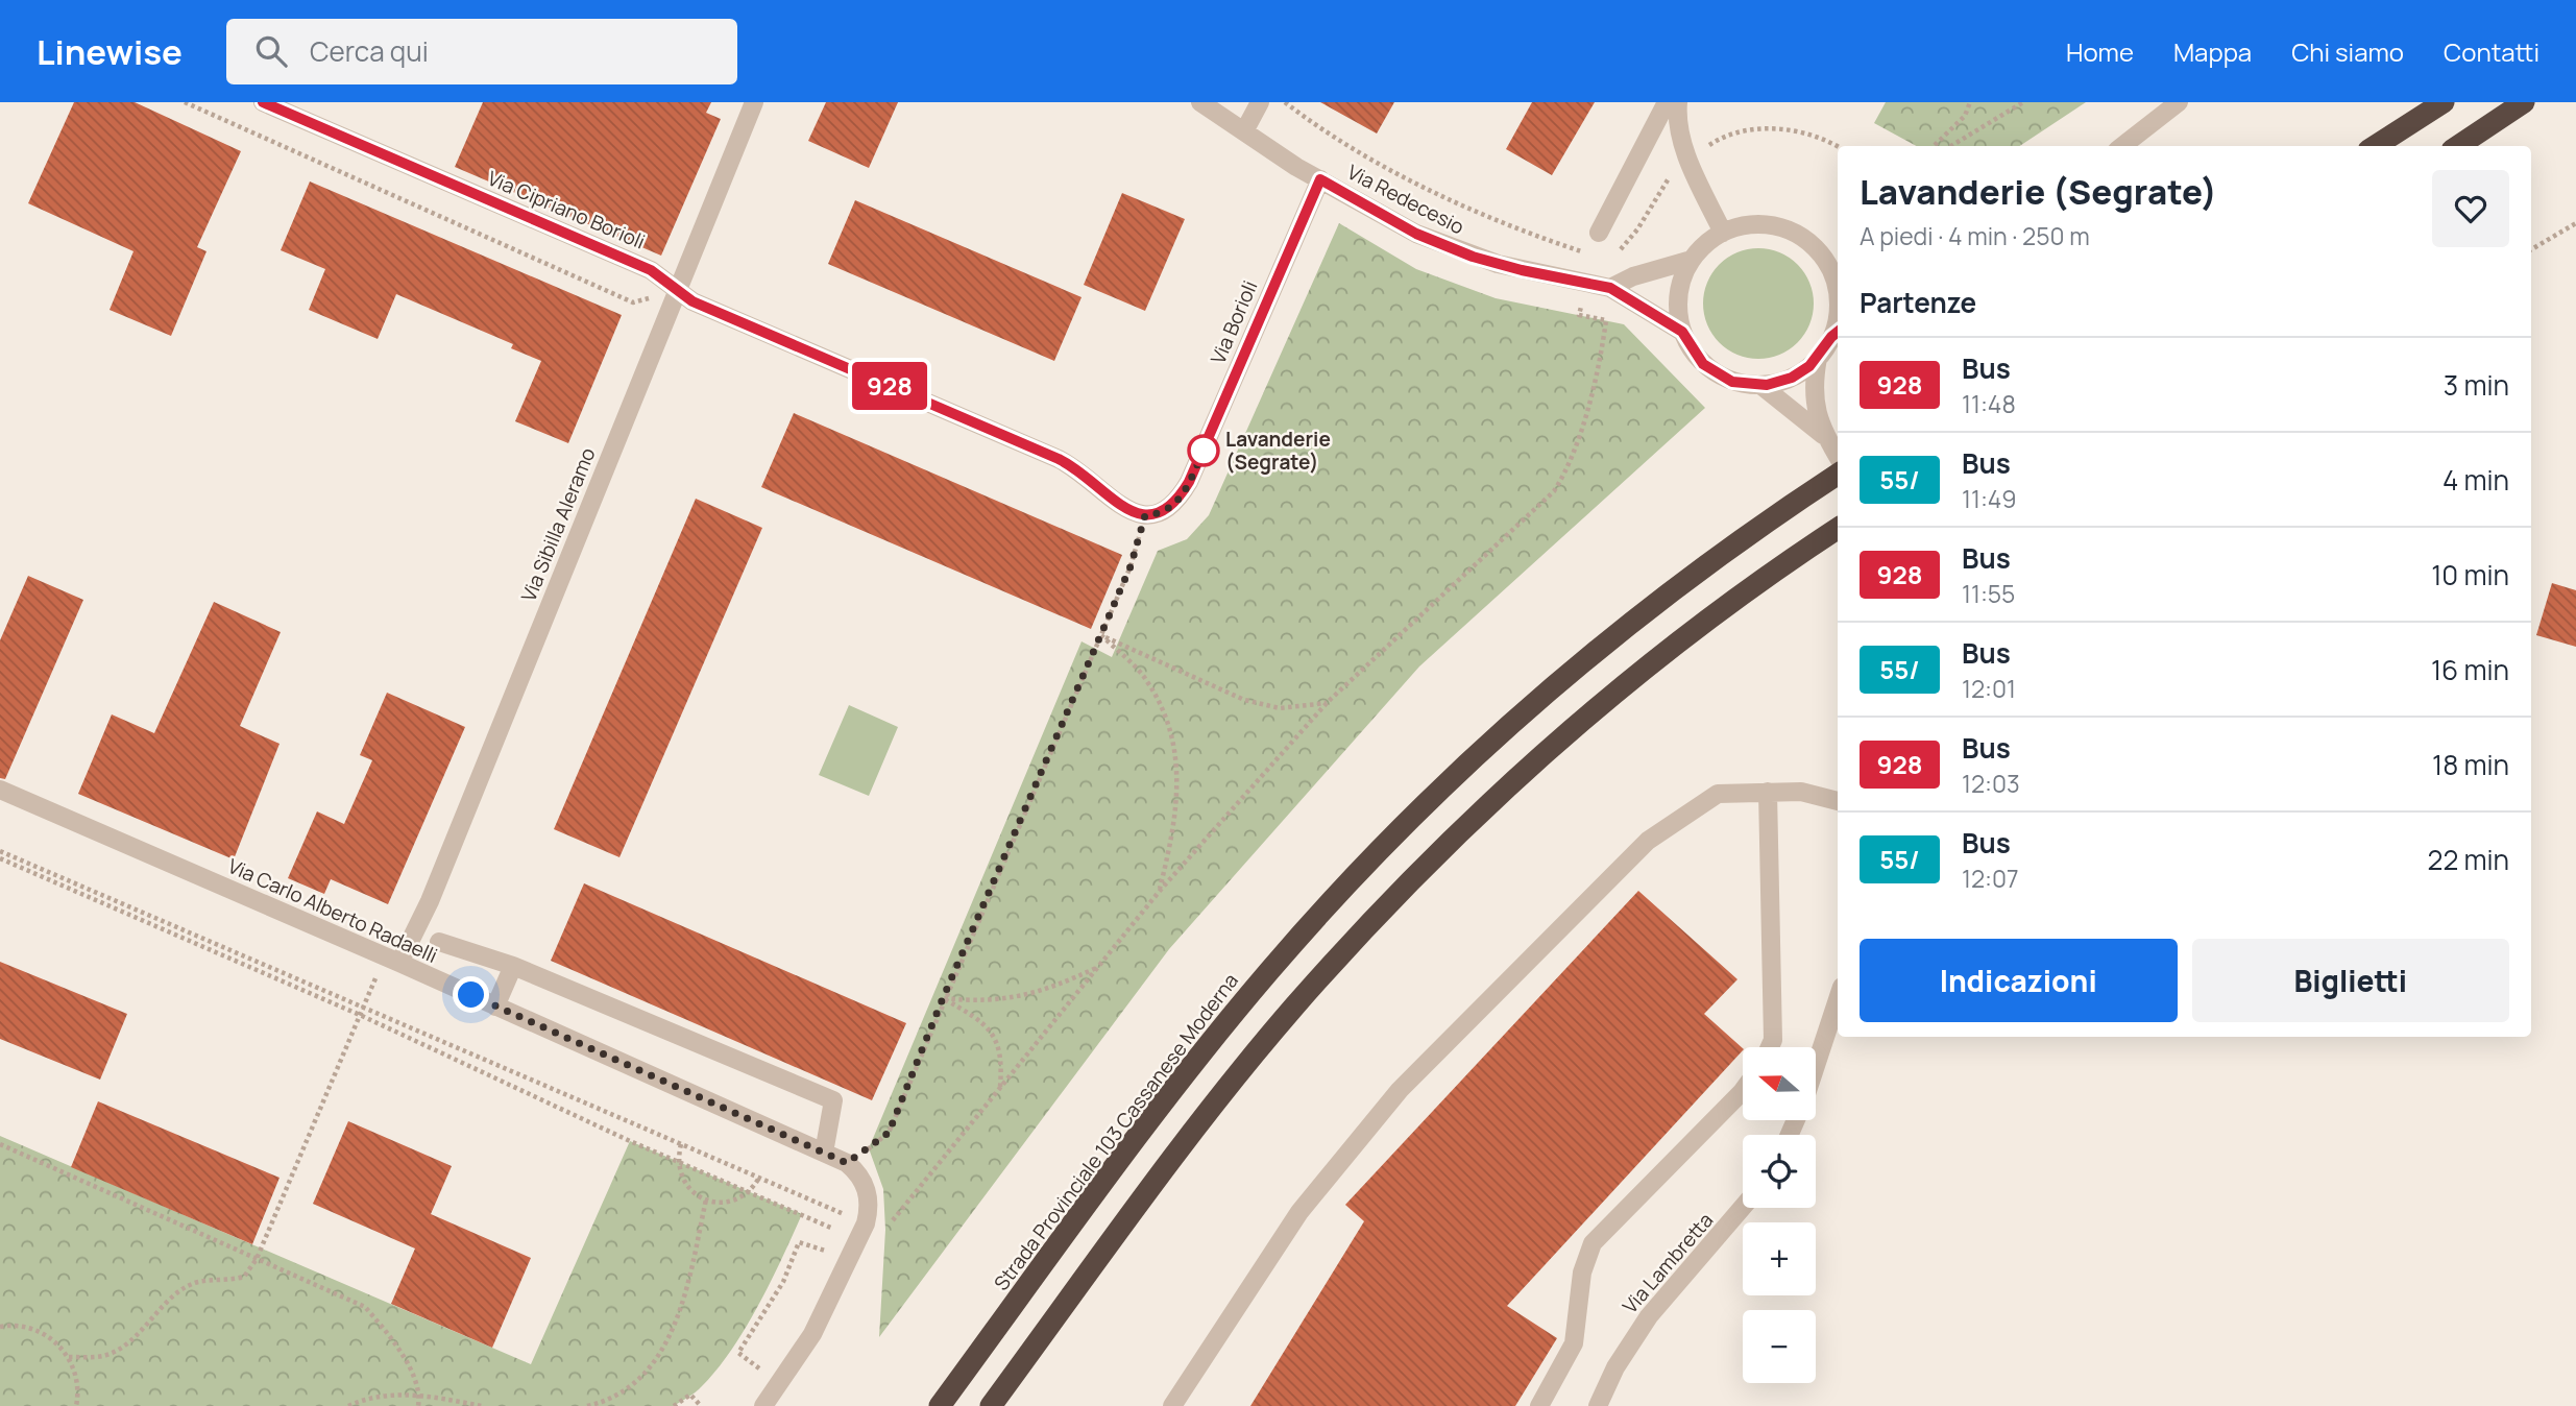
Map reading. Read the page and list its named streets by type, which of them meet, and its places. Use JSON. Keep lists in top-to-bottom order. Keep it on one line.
{"streets":{"highway":["Strada Provinciale 103 Cassanese Moderna"],"street":["Via Redecesio","Via Cipriano Borioli","Via Borioli","Via Sibilla Aleramo","Via Carlo Alberto Radaelli","Via Lambretta"]},"crossings":[["Via Redecesio","Via Borioli"],["Via Cipriano Borioli","Via Borioli"],["Via Cipriano Borioli","Via Sibilla Aleramo"],["Via Sibilla Aleramo","Via Carlo Alberto Radaelli"]],"places":["Lavanderie (Segrate)"],"lines":["bus line 928"],"north":"left","page":{"header":"Linewise","search":"Cerca qui","nav":["Home","Mappa","Chi siamo","Contatti"],"on_map":"928","heading":[["Lavanderie (Segrate)","A piedi · 4 min · 250 m"],"Partenze"],"list":[{"mark":"928","name":"Bus","note":"11:48","value":"3 min"},{"mark":"55/","name":"Bus","note":"11:49","value":"4 min"},{"mark":"928","name":"Bus","note":"11:55","value":"10 min"},{"mark":"55/","name":"Bus","note":"12:01","value":"16 min"},{"mark":"928","name":"Bus","note":"12:03","value":"18 min"},{"mark":"55/","name":"Bus","note":"12:07","value":"22 min"}],"buttons":["Indicazioni","Biglietti"],"map_buttons":["+","−"]}}
